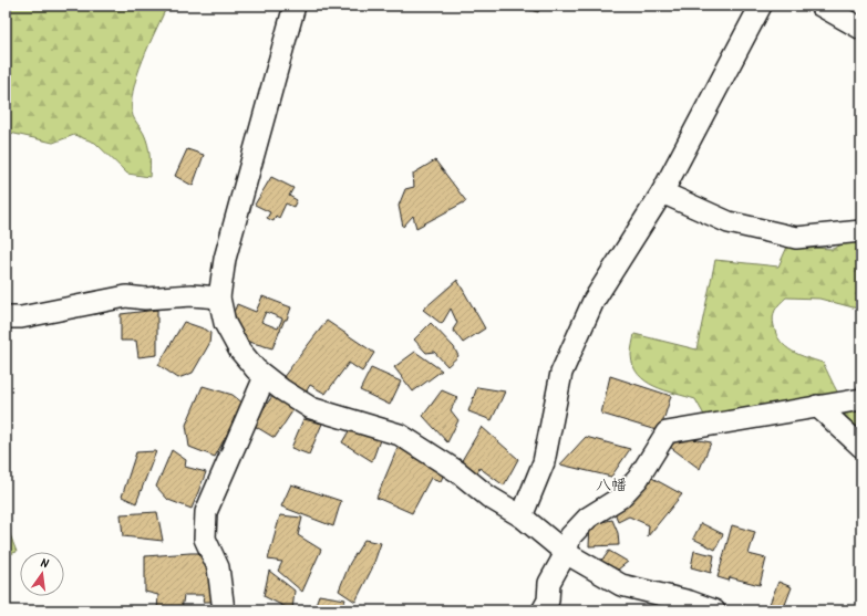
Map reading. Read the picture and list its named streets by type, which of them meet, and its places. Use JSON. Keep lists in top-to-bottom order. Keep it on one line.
{"districts":["八幡"],"north":"top"}
